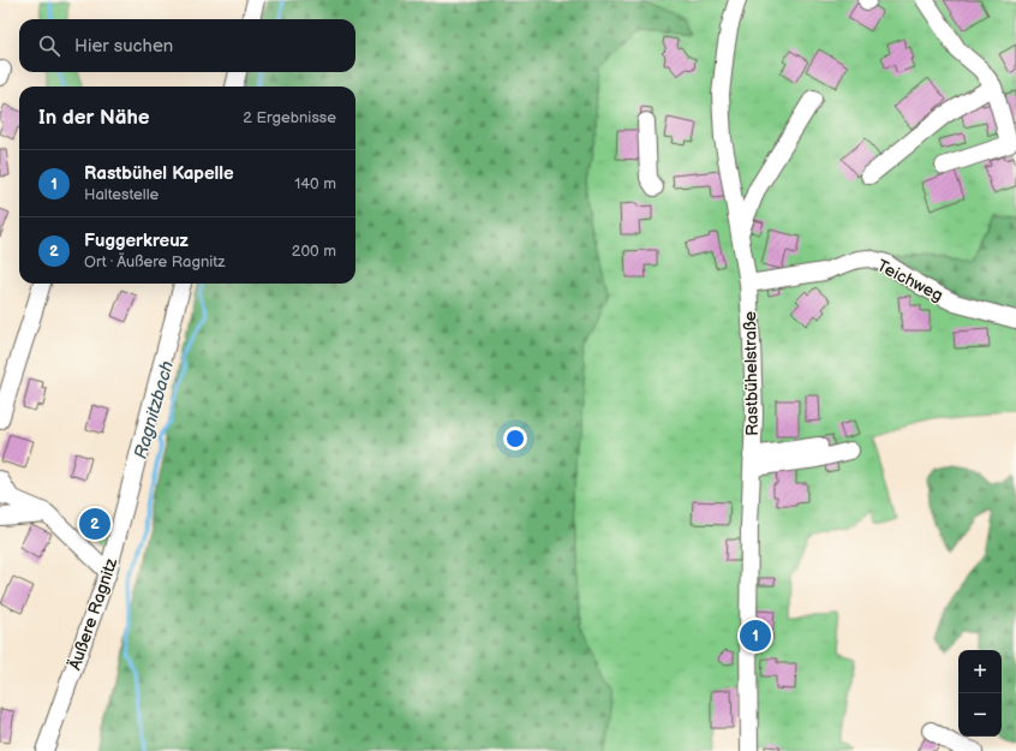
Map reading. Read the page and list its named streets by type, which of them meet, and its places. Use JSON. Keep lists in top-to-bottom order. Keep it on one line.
{"streets":{"street":["Teichweg","Rastbühelstraße","Äußere Ragnitz"]},"crossings":[["Teichweg","Rastbühelstraße"]],"water":["Ragnitzbach"],"page":{"search":"Hier suchen","heading":["In der Nähe","2 Ergebnisse"],"list":[{"mark":"1","name":"Rastbühel Kapelle","note":"Haltestelle","value":"140 m"},{"mark":"2","name":"Fuggerkreuz","note":"Ort · Äußere Ragnitz","value":"200 m"}],"pins":["2","1"],"map_buttons":["+","−"]}}
